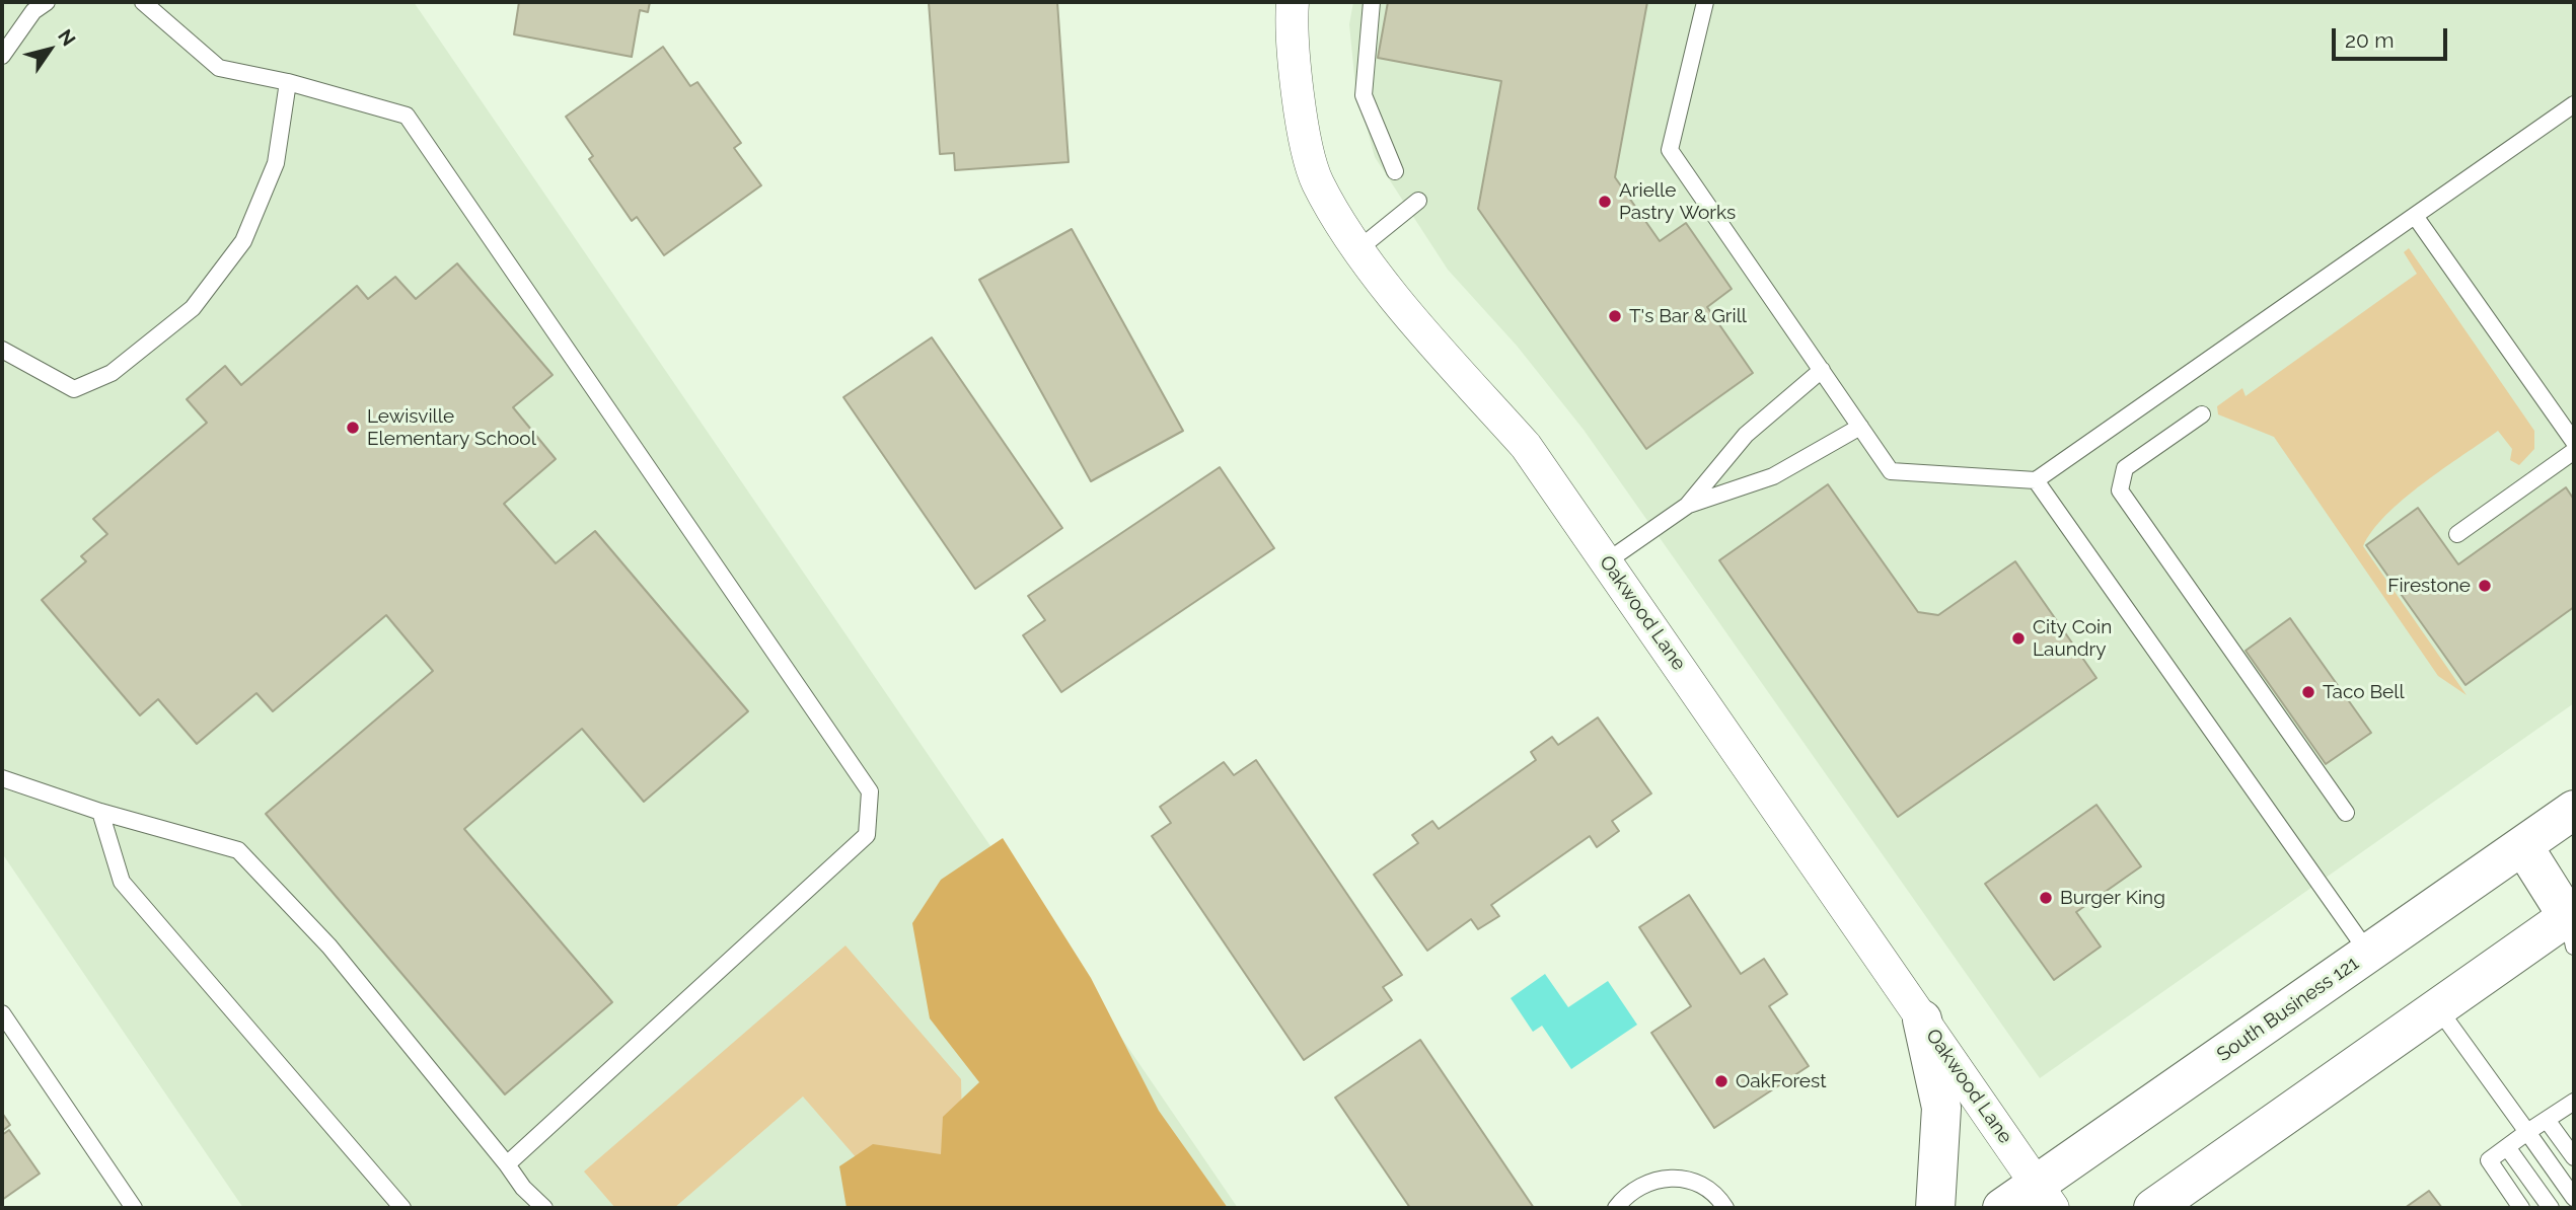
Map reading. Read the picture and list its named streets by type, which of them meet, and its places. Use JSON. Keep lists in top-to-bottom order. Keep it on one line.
{"streets":{"main road":["South Business 121"],"street":["Oakwood Lane"]},"crossings":[["Oakwood Lane","South Business 121"]],"places":["Arielle Pastry Works","T's Bar & Grill","Lewisville Elementary School","Firestone","City Coin Laundry","Taco Bell","Burger King","OakForest"],"scale_bar":"20 m","north":"top right"}
